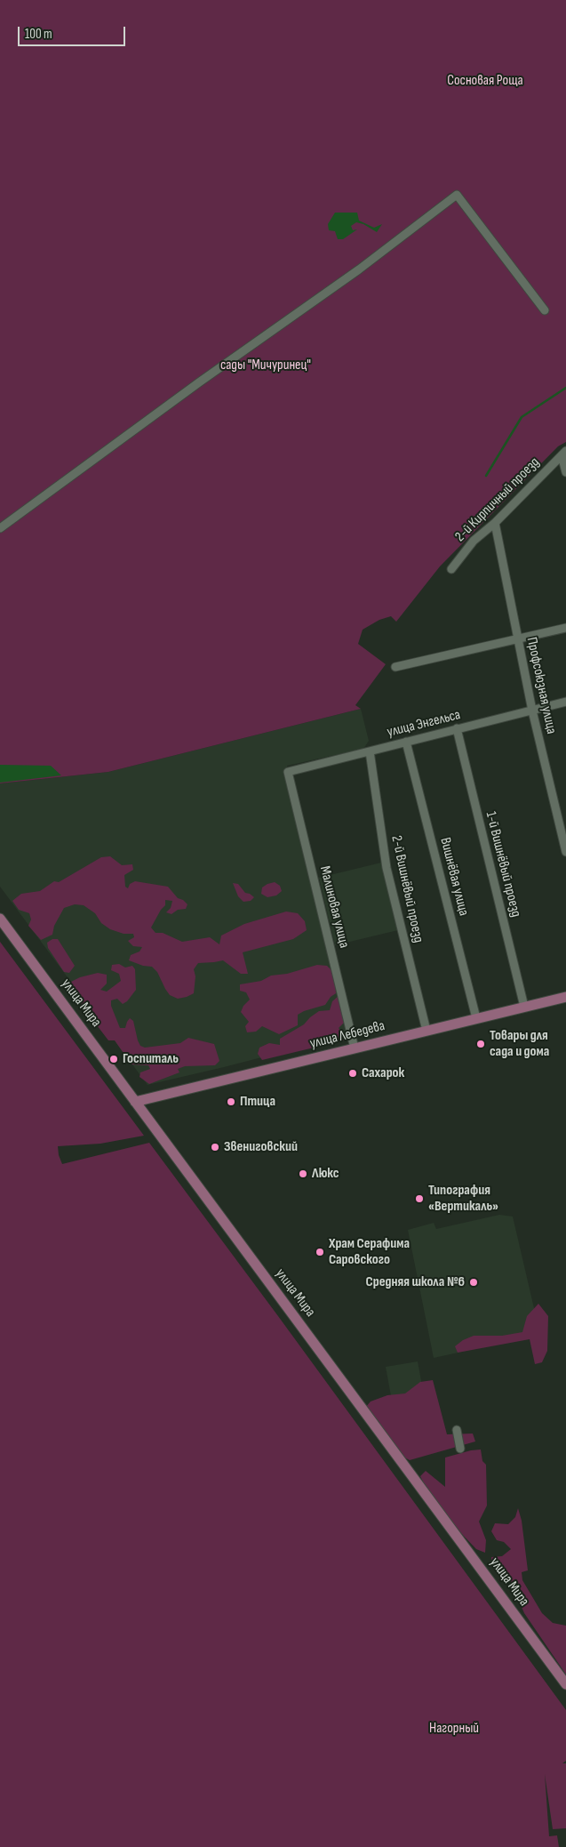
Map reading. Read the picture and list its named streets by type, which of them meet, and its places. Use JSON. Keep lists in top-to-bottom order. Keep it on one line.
{"streets":{"main road":["улица Мира","улица Лебедева"],"street":["2-й Кирпичный проезд","Профсоюзная улица","улица Энгельса","1-й Вишнёвый проезд","Вишнёвая улица","2-й Вишнёвый проезд","Малиновая улица"]},"crossings":[["2-й Кирпичный проезд","Профсоюзная улица"],["Профсоюзная улица","улица Энгельса"],["улица Энгельса","1-й Вишнёвый проезд"],["улица Энгельса","Вишнёвая улица"],["улица Энгельса","2-й Вишнёвый проезд"],["улица Энгельса","Малиновая улица"],["1-й Вишнёвый проезд","улица Лебедева"],["Вишнёвая улица","улица Лебедева"],["2-й Вишнёвый проезд","улица Лебедева"],["Малиновая улица","улица Лебедева"],["улица Мира","улица Лебедева"]],"parks":["Сосновая Роща","сады \"Мичуринец\"","Нагорный"],"places":["Товары для сада и дома","Госпиталь","Сахарок","Птица","Звениговский","Люкс","Типография «Вертикаль»","Храм Серафима Саровского","Средняя школа №6"],"scale_bar":"100 m"}
